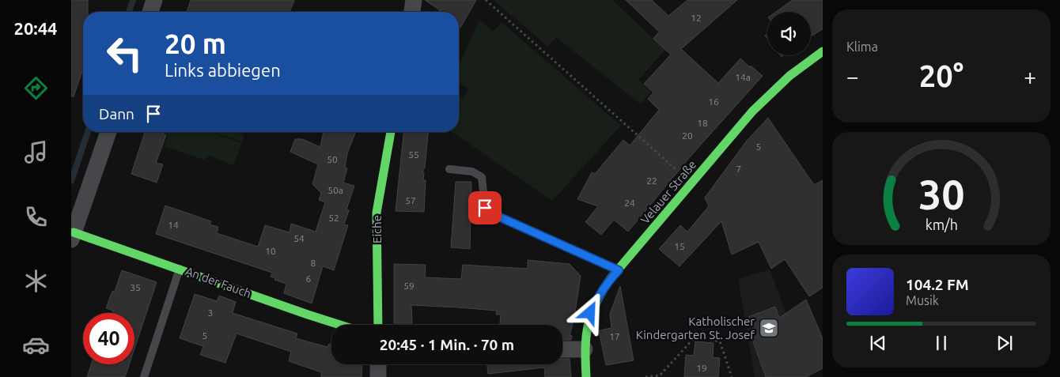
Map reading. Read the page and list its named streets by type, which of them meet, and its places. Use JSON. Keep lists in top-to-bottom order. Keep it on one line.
{"streets":{"street":["Velauer Straße","Eiche","An der Fauch"]},"places":{"school or university":["Katholischer Kindergarten St. Josef"]},"house_numbers":["12","14a","16","18","20","5","55","50","7","22","50a","57","24","52","14","54","15","10","8","6","59","35","3","5","17","19"],"page":{"tabs":"20:44","tile":"Klima","turn":["20 m","Links abbiegen"],"heat":["−","20°","+"],"then":"Dann","song":["104.2 FM","Musik"],"limit":"40","trip":"20:45 · 1 Min. · 70 m","gauge":["30","km/h"]}}
